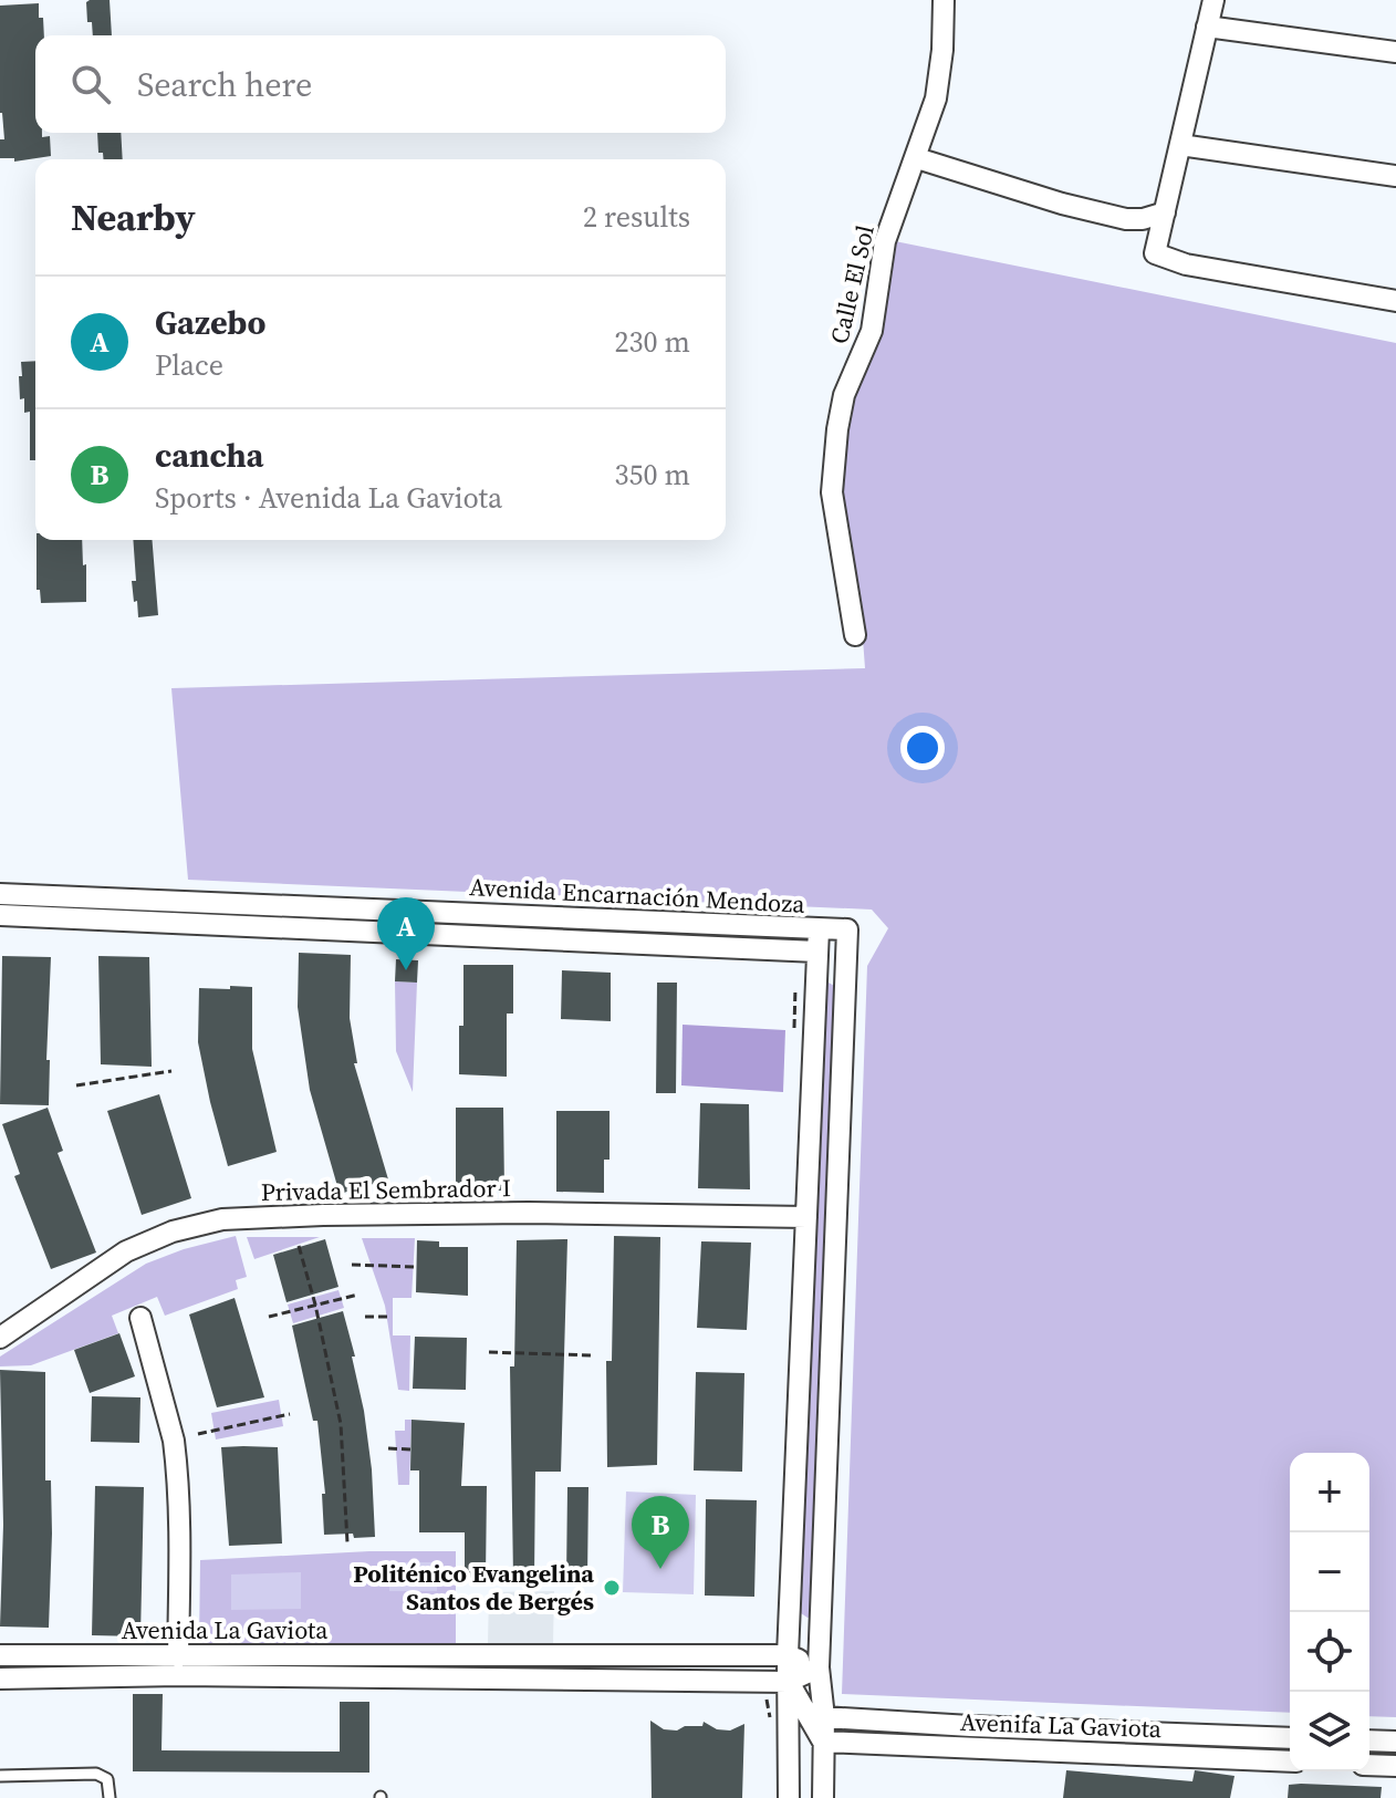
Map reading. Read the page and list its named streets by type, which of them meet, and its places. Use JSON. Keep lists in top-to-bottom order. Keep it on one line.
{"streets":{"street":["Calle El Sol","Avenida Encarnación Mendoza","Privada El Sembrador I","Avenida La Gaviota","Avenifa La Gaviota"]},"crossings":[["Avenida Encarnación Mendoza","Avenida La Gaviota"]],"places":["Politénico Evangelina Santos de Bergés"],"page":{"search":"Search here","heading":["Nearby","2 results"],"list":[{"mark":"A","name":"Gazebo","note":"Place","value":"230 m"},{"mark":"B","name":"cancha","note":"Sports · Avenida La Gaviota","value":"350 m"}],"pins":["A","B"],"map_buttons":["+","−"]}}
